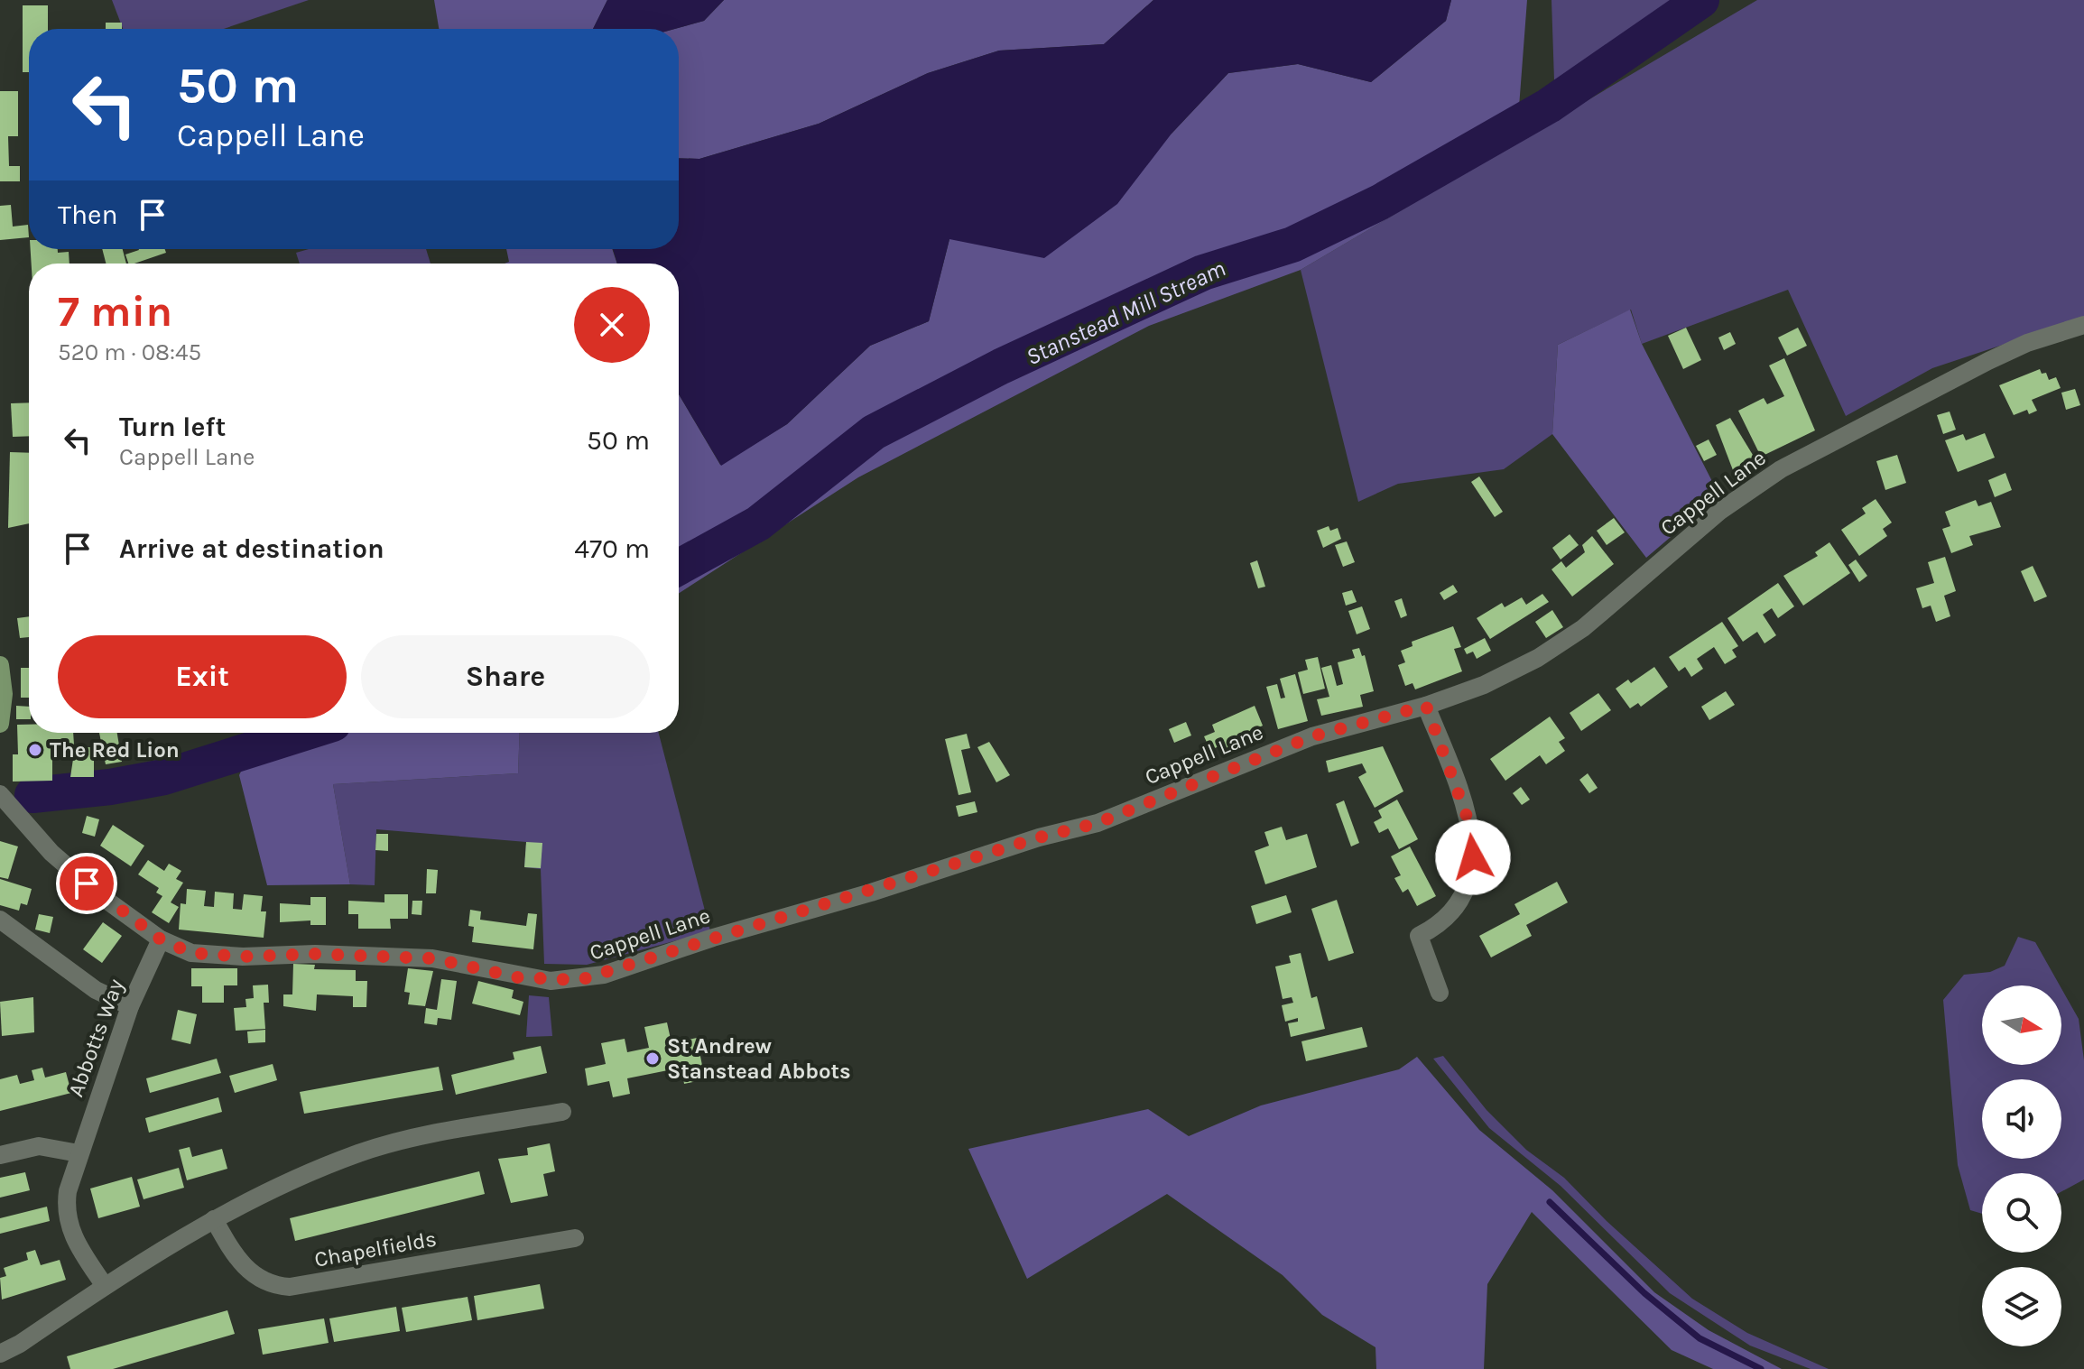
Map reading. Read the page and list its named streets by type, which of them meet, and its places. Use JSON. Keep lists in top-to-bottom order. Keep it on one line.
{"streets":{"street":["Cappell Lane","Abbotts Way","Chapelfields"]},"crossings":[["Cappell Lane","Abbotts Way"]],"water":["Stanstead Mill Stream"],"places":["The Red Lion","St Andrew Stanstead Abbots"],"north":"right","page":{"turn":["50 m","Cappell Lane"],"then":"Then","heading":["7 min","520 m · 08:45"],"list":[{"name":"Turn left","note":"Cappell Lane","value":"50 m"},{"name":"Arrive at destination","value":"470 m"}],"buttons":["Exit","Share"]}}
